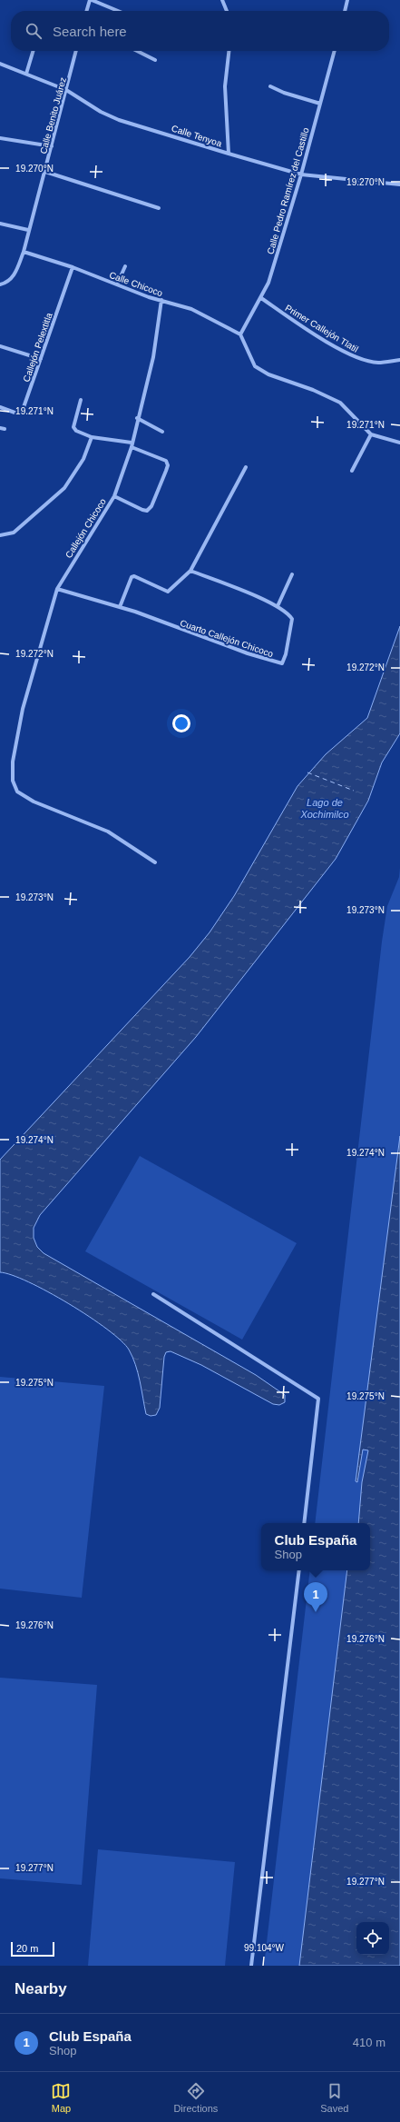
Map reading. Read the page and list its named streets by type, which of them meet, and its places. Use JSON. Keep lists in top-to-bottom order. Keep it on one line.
{"streets":{"street":["Calle Benito Juárez","Calle Tenyoa","Calle Pedro Ramírez del Castillo","Calle Chicoco","Primer Callejón Tlatil","Callejón Pelextitla","Callejón Chicoco","Cuarto Callejón Chicoco"]},"crossings":[["Calle Benito Juárez","Calle Tenyoa"],["Calle Benito Juárez","Calle Chicoco"],["Calle Tenyoa","Calle Pedro Ramírez del Castillo"],["Calle Pedro Ramírez del Castillo","Calle Chicoco"],["Calle Pedro Ramírez del Castillo","Primer Callejón Tlatil"],["Calle Chicoco","Callejón Pelextitla"],["Calle Chicoco","Callejón Chicoco"],["Callejón Chicoco","Cuarto Callejón Chicoco"]],"water":["Lago de Xochimilco"],"scale_bar":"20 m","page":{"search":"Search here","popup":["Club España","Shop"],"pins":"1","scale":"20 m","heading":"Nearby","list":[{"mark":"1","name":"Club España","note":"Shop","value":"410 m"}],"nav":["Map","Directions","Saved"]},"coordinates":["19.270°N","19.271°N","19.272°N","19.273°N","19.274°N","19.275°N","19.276°N","19.277°N","99.104°W"]}
